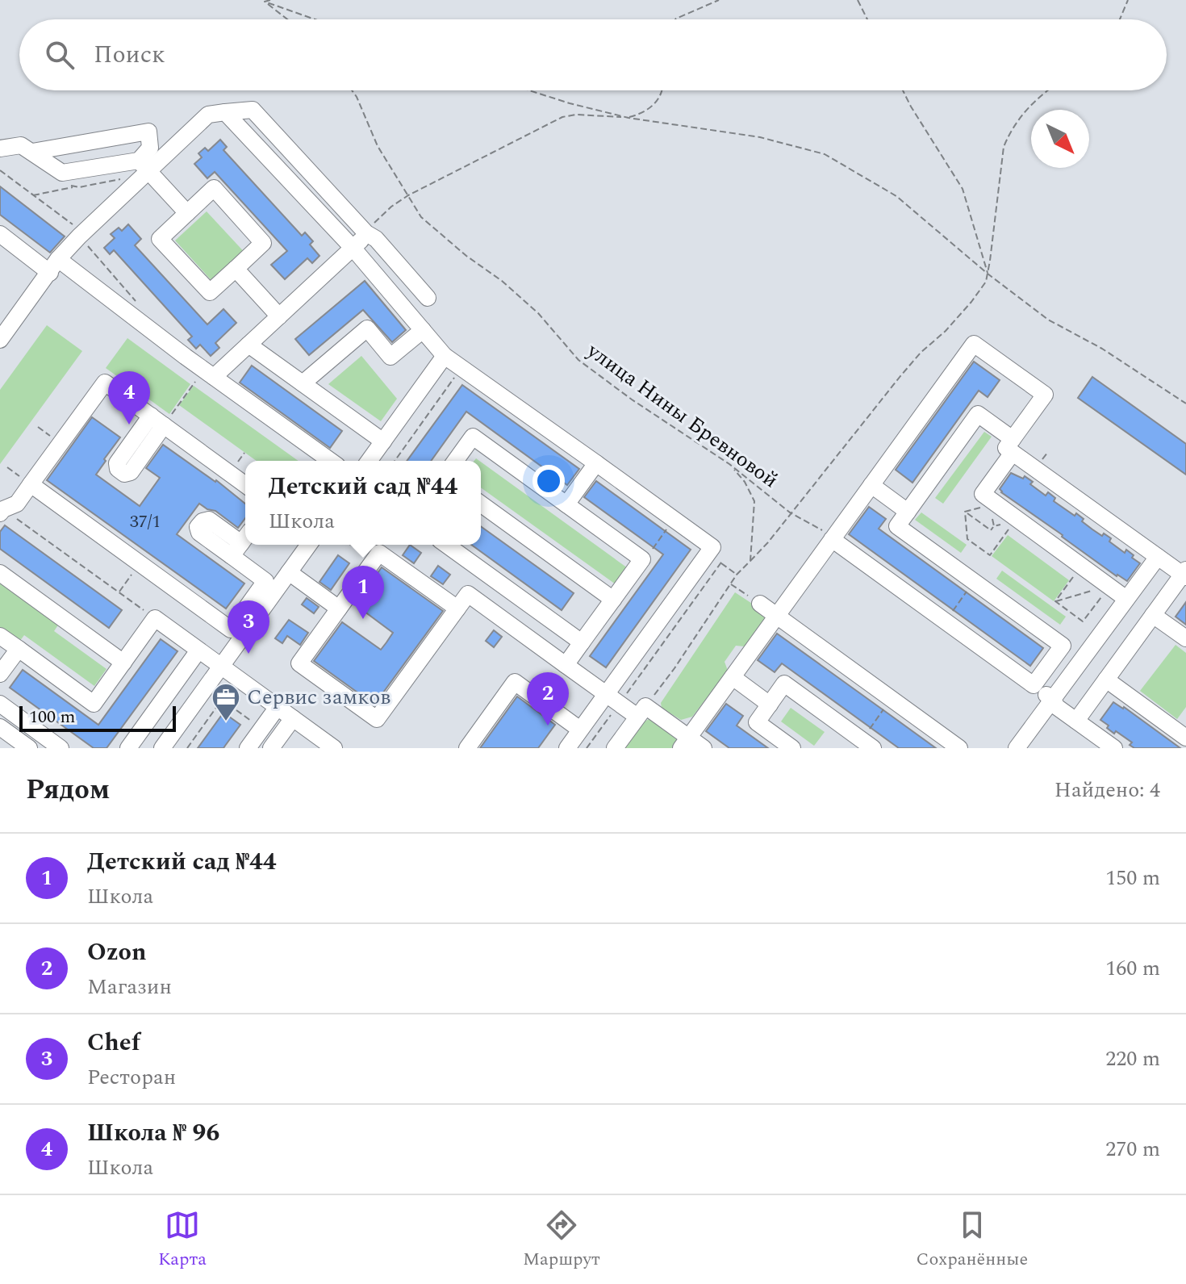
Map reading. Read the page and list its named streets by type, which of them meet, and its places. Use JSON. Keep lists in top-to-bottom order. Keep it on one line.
{"streets":{"path":["улица Нины Бревновой"]},"places":{"office":["Сервис замков"]},"house_numbers":["37/1"],"scale_bar":"100 m","north":"bottom right","page":{"search":"Поиск","pins":["4","1","3","2"],"popup":["Детский сад №44","Школа"],"scale":"100 m","heading":["Рядом","Найдено: 4"],"list":[{"mark":"1","name":"Детский сад №44","note":"Школа","value":"150 m"},{"mark":"2","name":"Ozon","note":"Магазин","value":"160 m"},{"mark":"3","name":"Chef","note":"Ресторан","value":"220 m"},{"mark":"4","name":"Школа № 96","note":"Школа","value":"270 m"}],"nav":["Карта","Маршрут","Сохранённые"]}}
